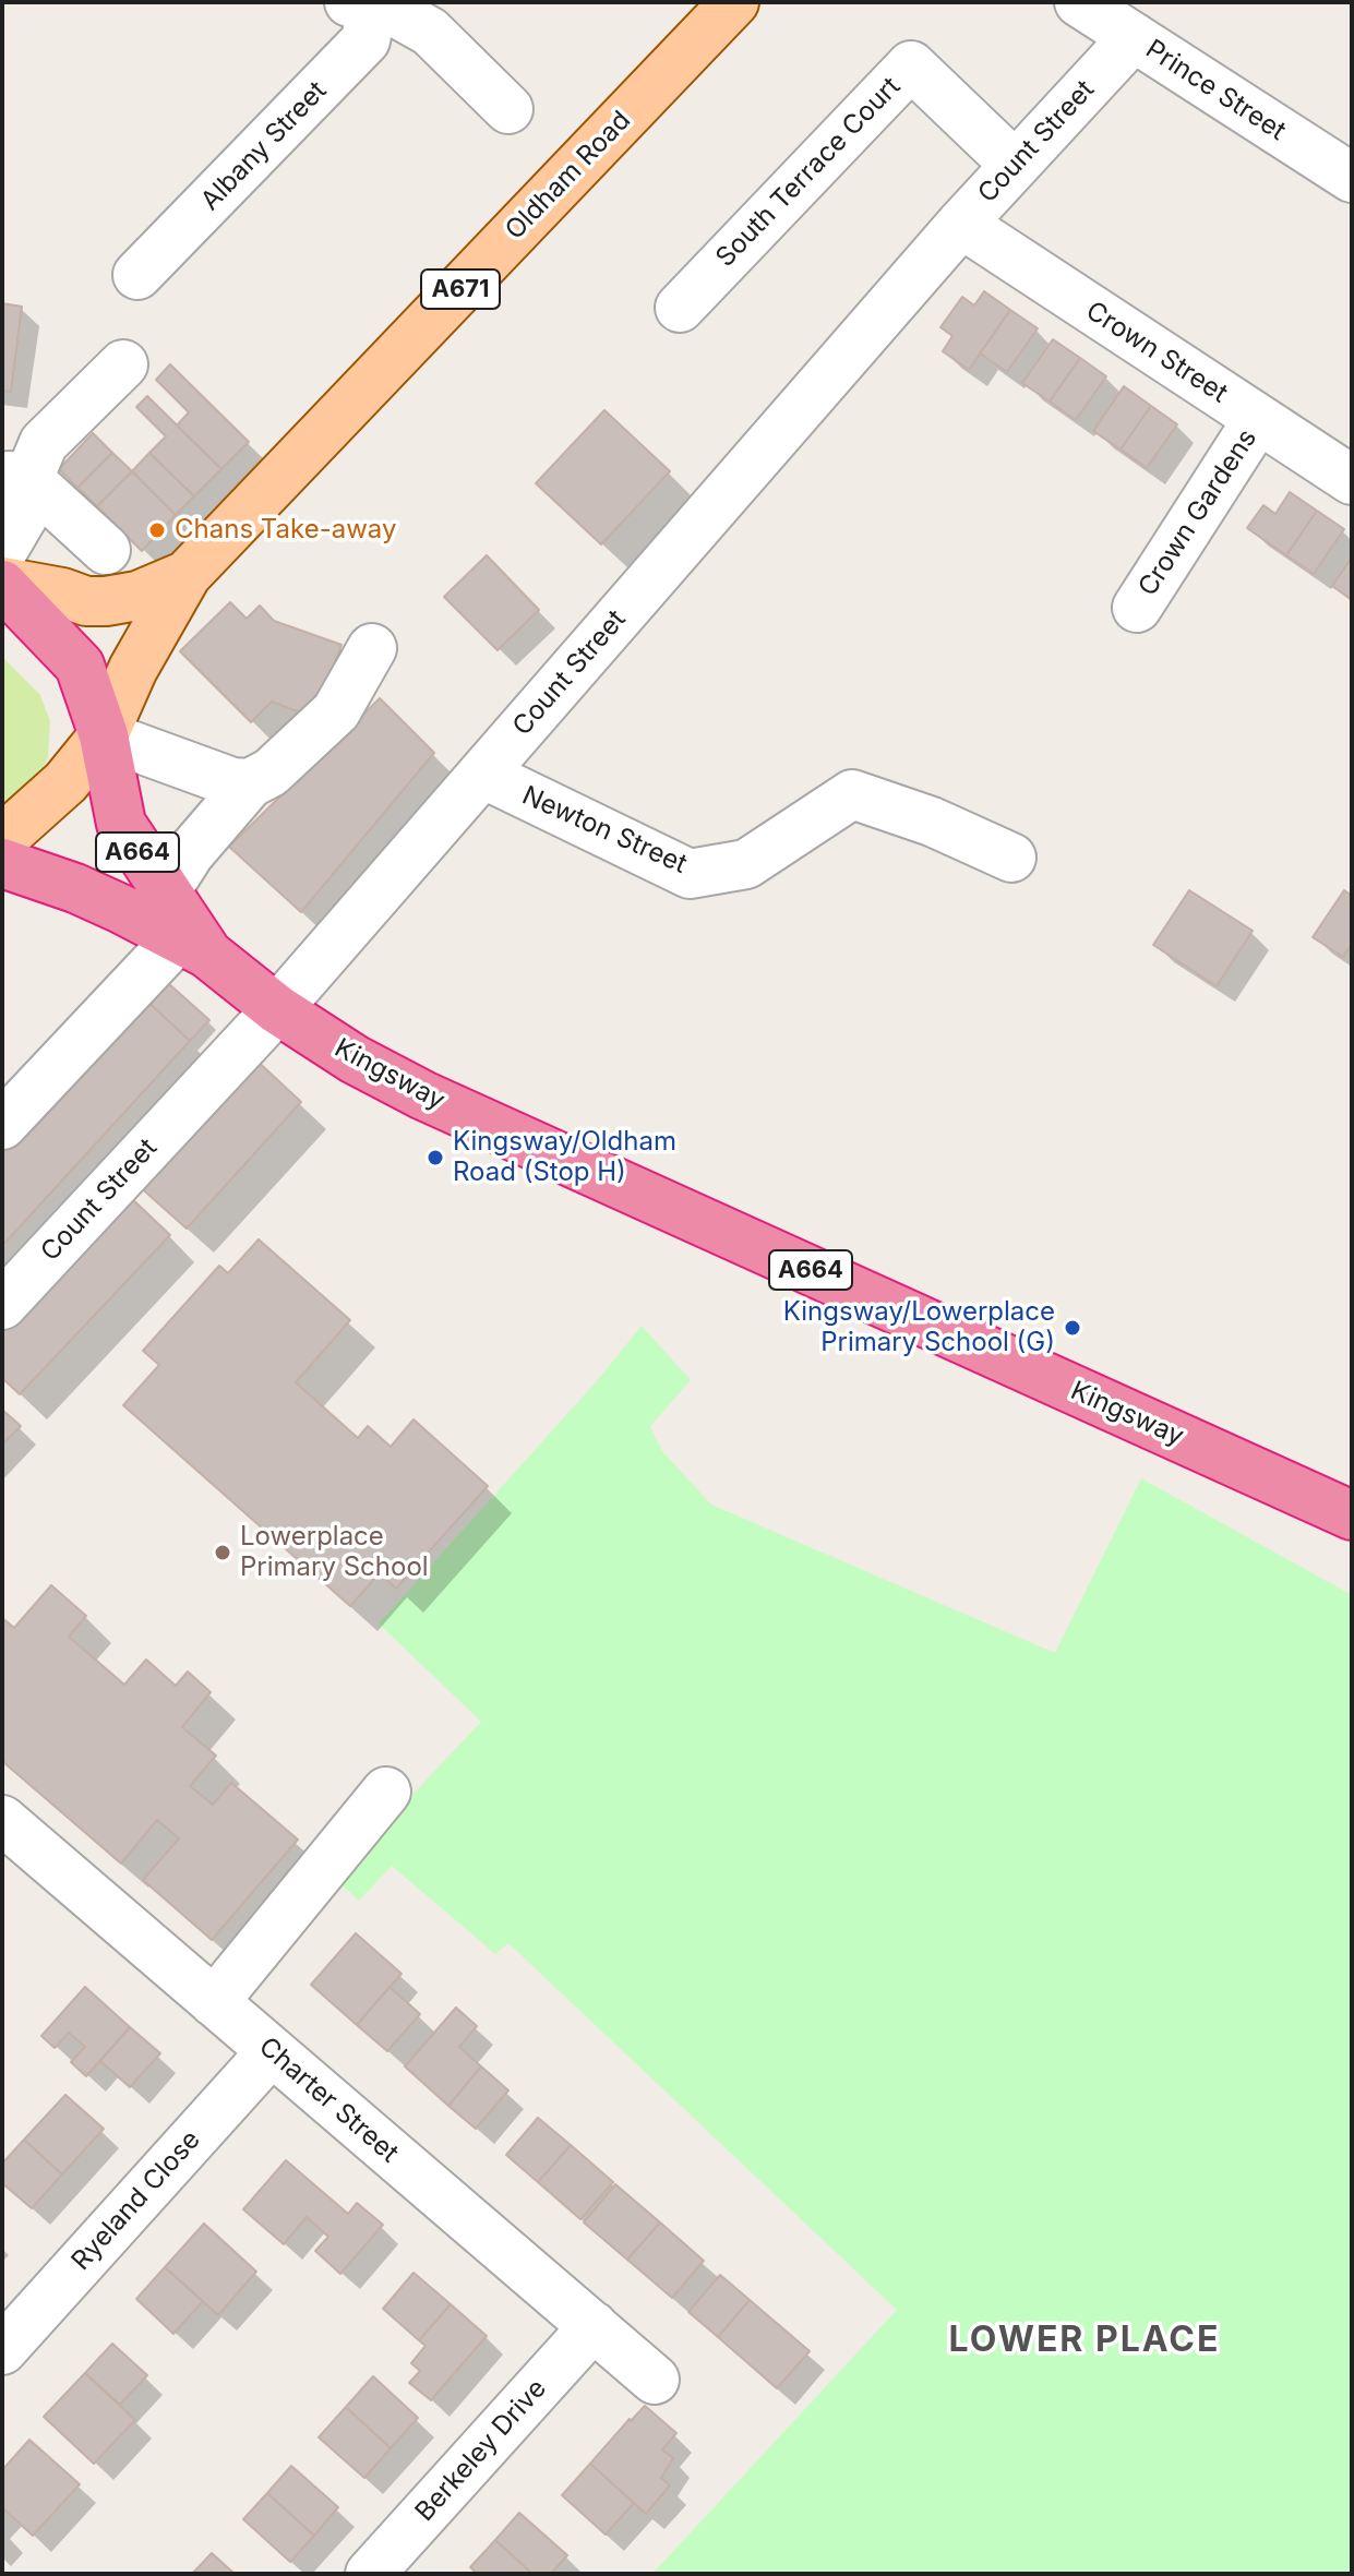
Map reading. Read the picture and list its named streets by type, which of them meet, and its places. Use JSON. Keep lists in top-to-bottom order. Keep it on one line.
{"streets":{"highway":["A664","Kingsway"],"main road":["Oldham Road","A671"],"street":["Prince Street","Count Street","Albany Street","South Terrace Court","Crown Street","Crown Gardens","Newton Street","Charter Street","Ryeland Close","Berkeley Drive"]},"crossings":[["Prince Street","Count Street"],["Count Street","South Terrace Court"],["Count Street","Crown Street"],["Count Street","Newton Street"],["Count Street","Kingsway"],["Oldham Road","A664"],["Oldham Road","Kingsway"],["Crown Street","Crown Gardens"],["A664","Kingsway"],["Charter Street","Ryeland Close"],["Charter Street","Berkeley Drive"]],"districts":["LOWER PLACE"],"places":["Chans Take-away","Kingsway/Oldham Road (Stop H)","Kingsway/Lowerplace Primary School (G)","Lowerplace Primary School"]}
